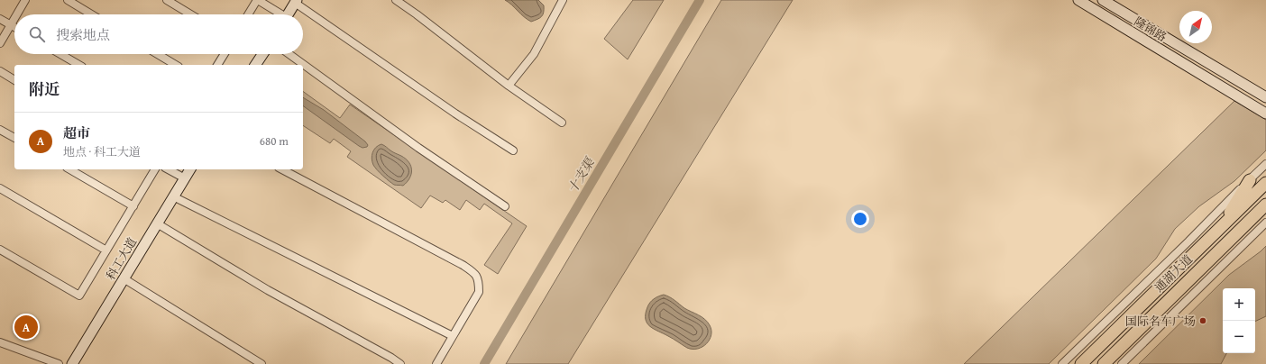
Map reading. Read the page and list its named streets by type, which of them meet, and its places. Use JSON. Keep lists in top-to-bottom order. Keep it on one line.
{"streets":{"main road":["隆锦路","科工大道","通湖大道"]},"water":["十支渠"],"places":["国际名车广场"],"north":"top right","page":{"search":"搜索地点","heading":"附近","list":[{"mark":"A","name":"超市","note":"地点 · 科工大道","value":"680 m"}],"map_buttons":["+","−"],"pins":"A"}}
